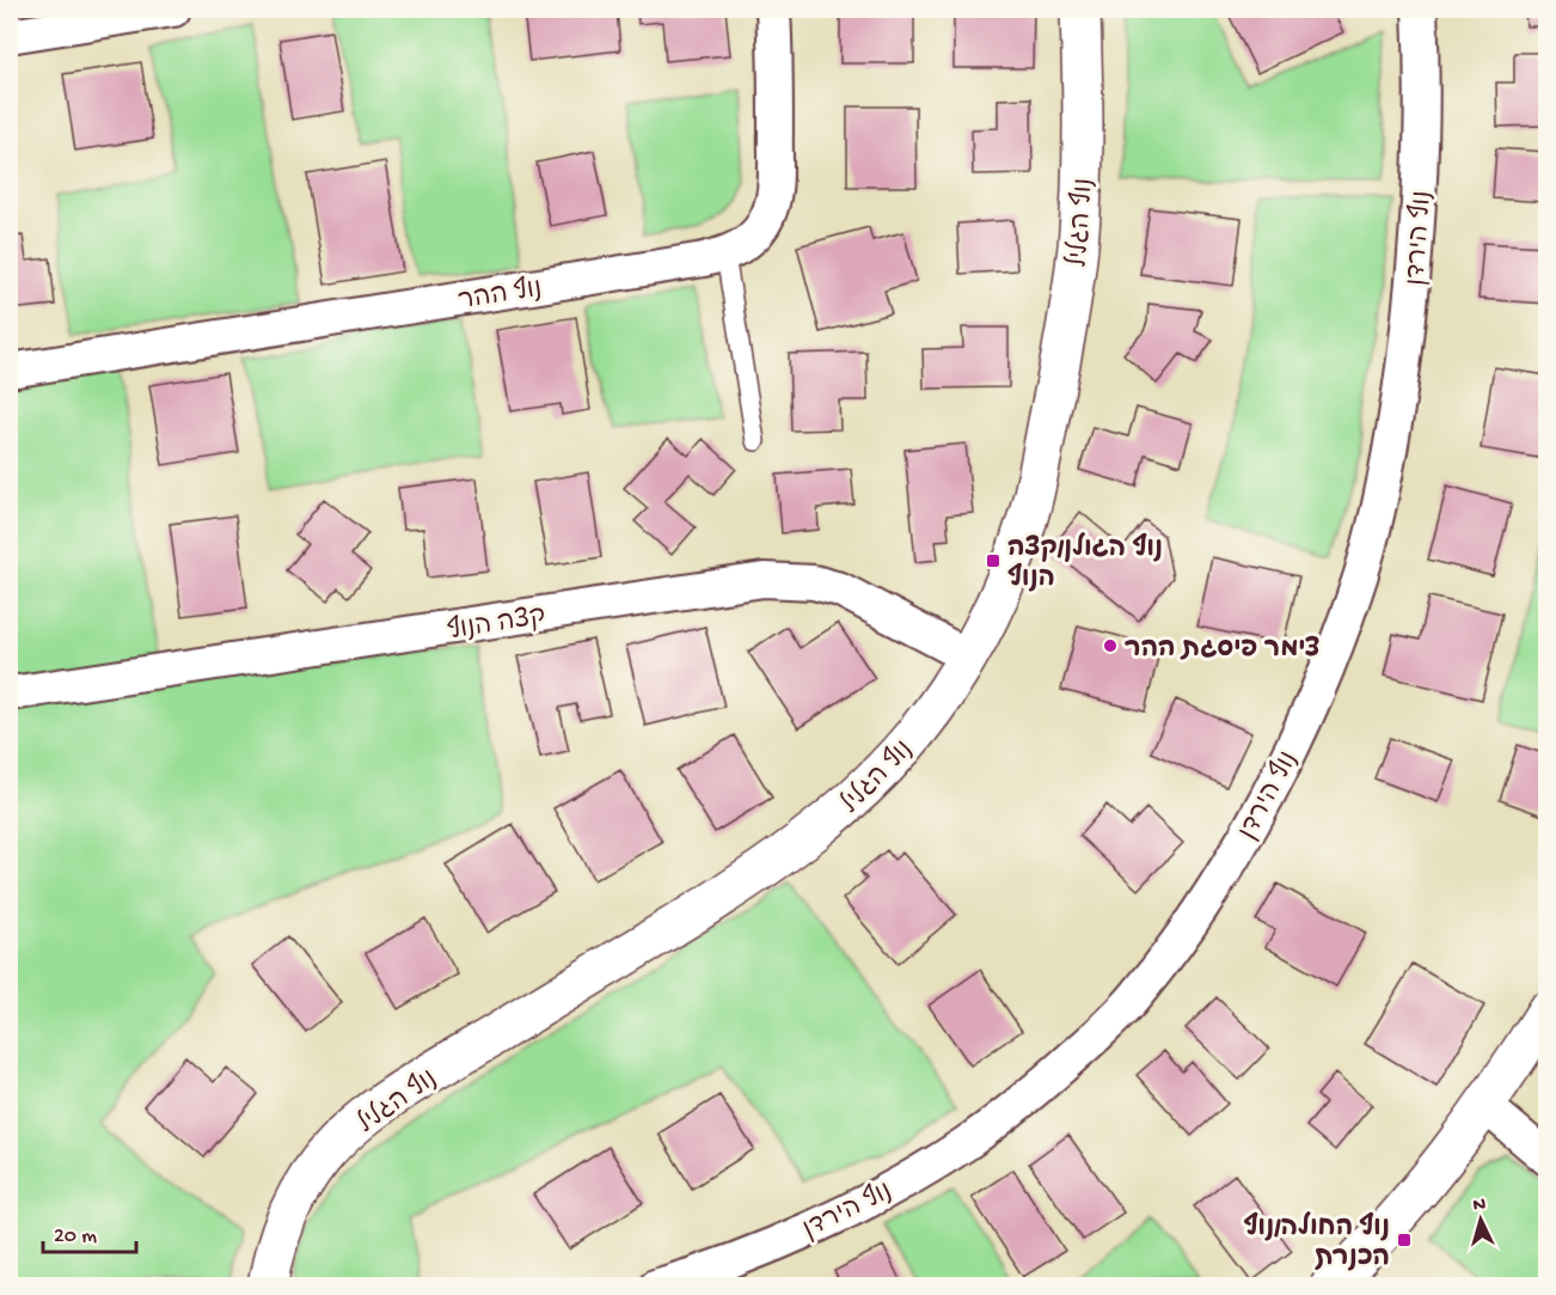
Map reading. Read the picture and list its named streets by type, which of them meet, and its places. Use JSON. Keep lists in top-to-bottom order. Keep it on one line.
{"streets":{"street":["נוף הגליל","נוף הירדן","נוף ההר","קצה הנוף"]},"crossings":[["נוף הגליל","קצה הנוף"]],"places":{"transit":["נוף הגולן/קצה הנוף","נוף החולה/נוף הכנרת"],"other":["צימר פיסגת ההר"]},"scale_bar":"20 m","north":"top"}
